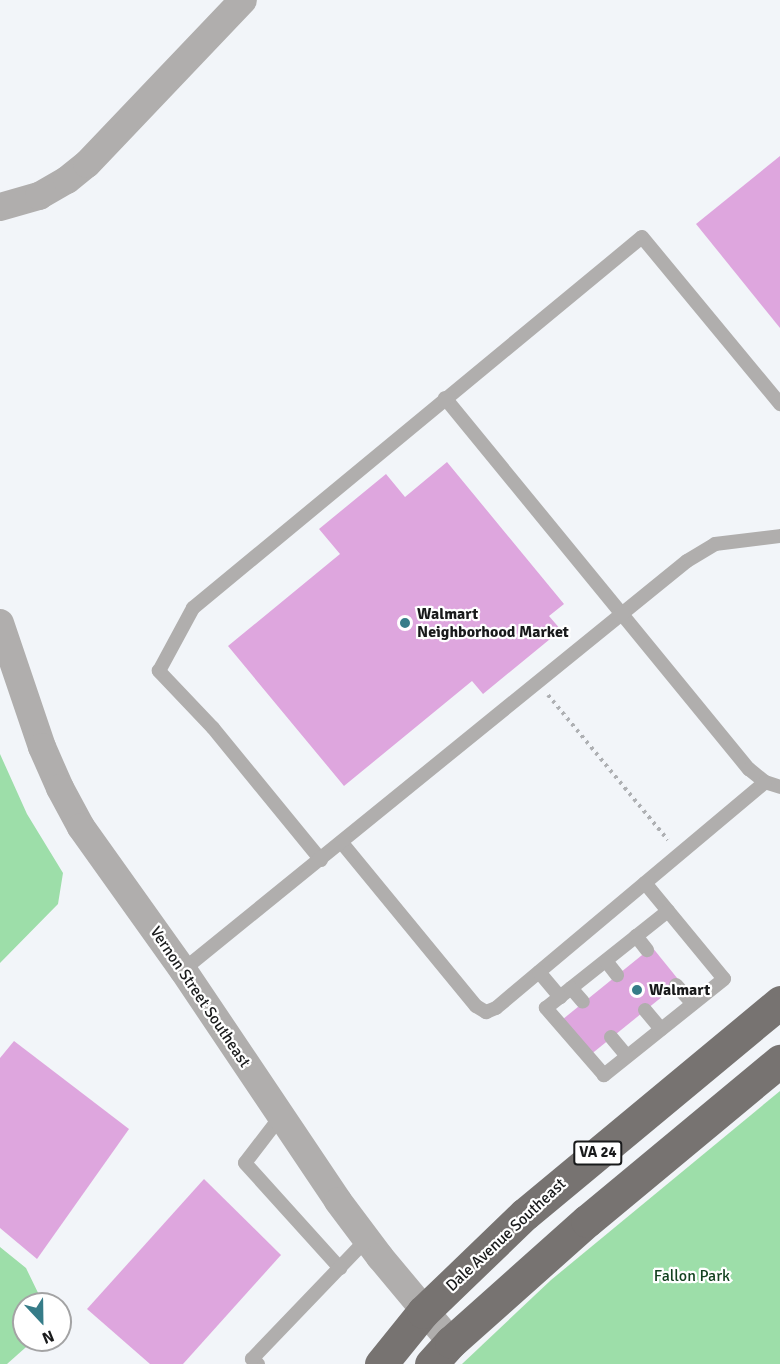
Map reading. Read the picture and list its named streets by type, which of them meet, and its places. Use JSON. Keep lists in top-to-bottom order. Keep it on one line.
{"streets":{"main road":["VA 24","Dale Avenue Southeast"],"street":["Vernon Street Southeast"]},"crossings":[["Vernon Street Southeast","VA 24"],["Vernon Street Southeast","Dale Avenue Southeast"]],"parks":["Fallon Park"],"places":["Walmart Neighborhood Market","Walmart"],"north":"bottom"}
